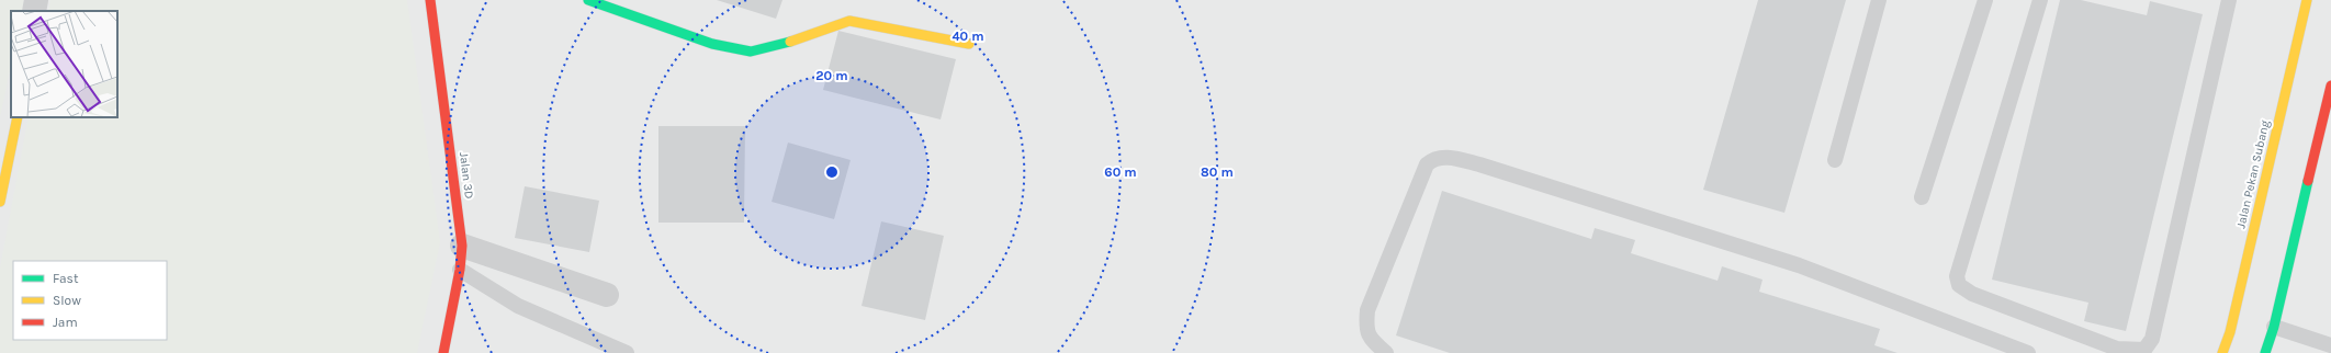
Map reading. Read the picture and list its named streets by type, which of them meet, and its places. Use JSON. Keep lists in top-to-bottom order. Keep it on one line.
{"streets":{"street":["Jalan Pekan Subang","Jalan 3D"]},"legend":["Fast","Slow","Jam"],"rings":["40 m","20 m","60 m","80 m"]}
